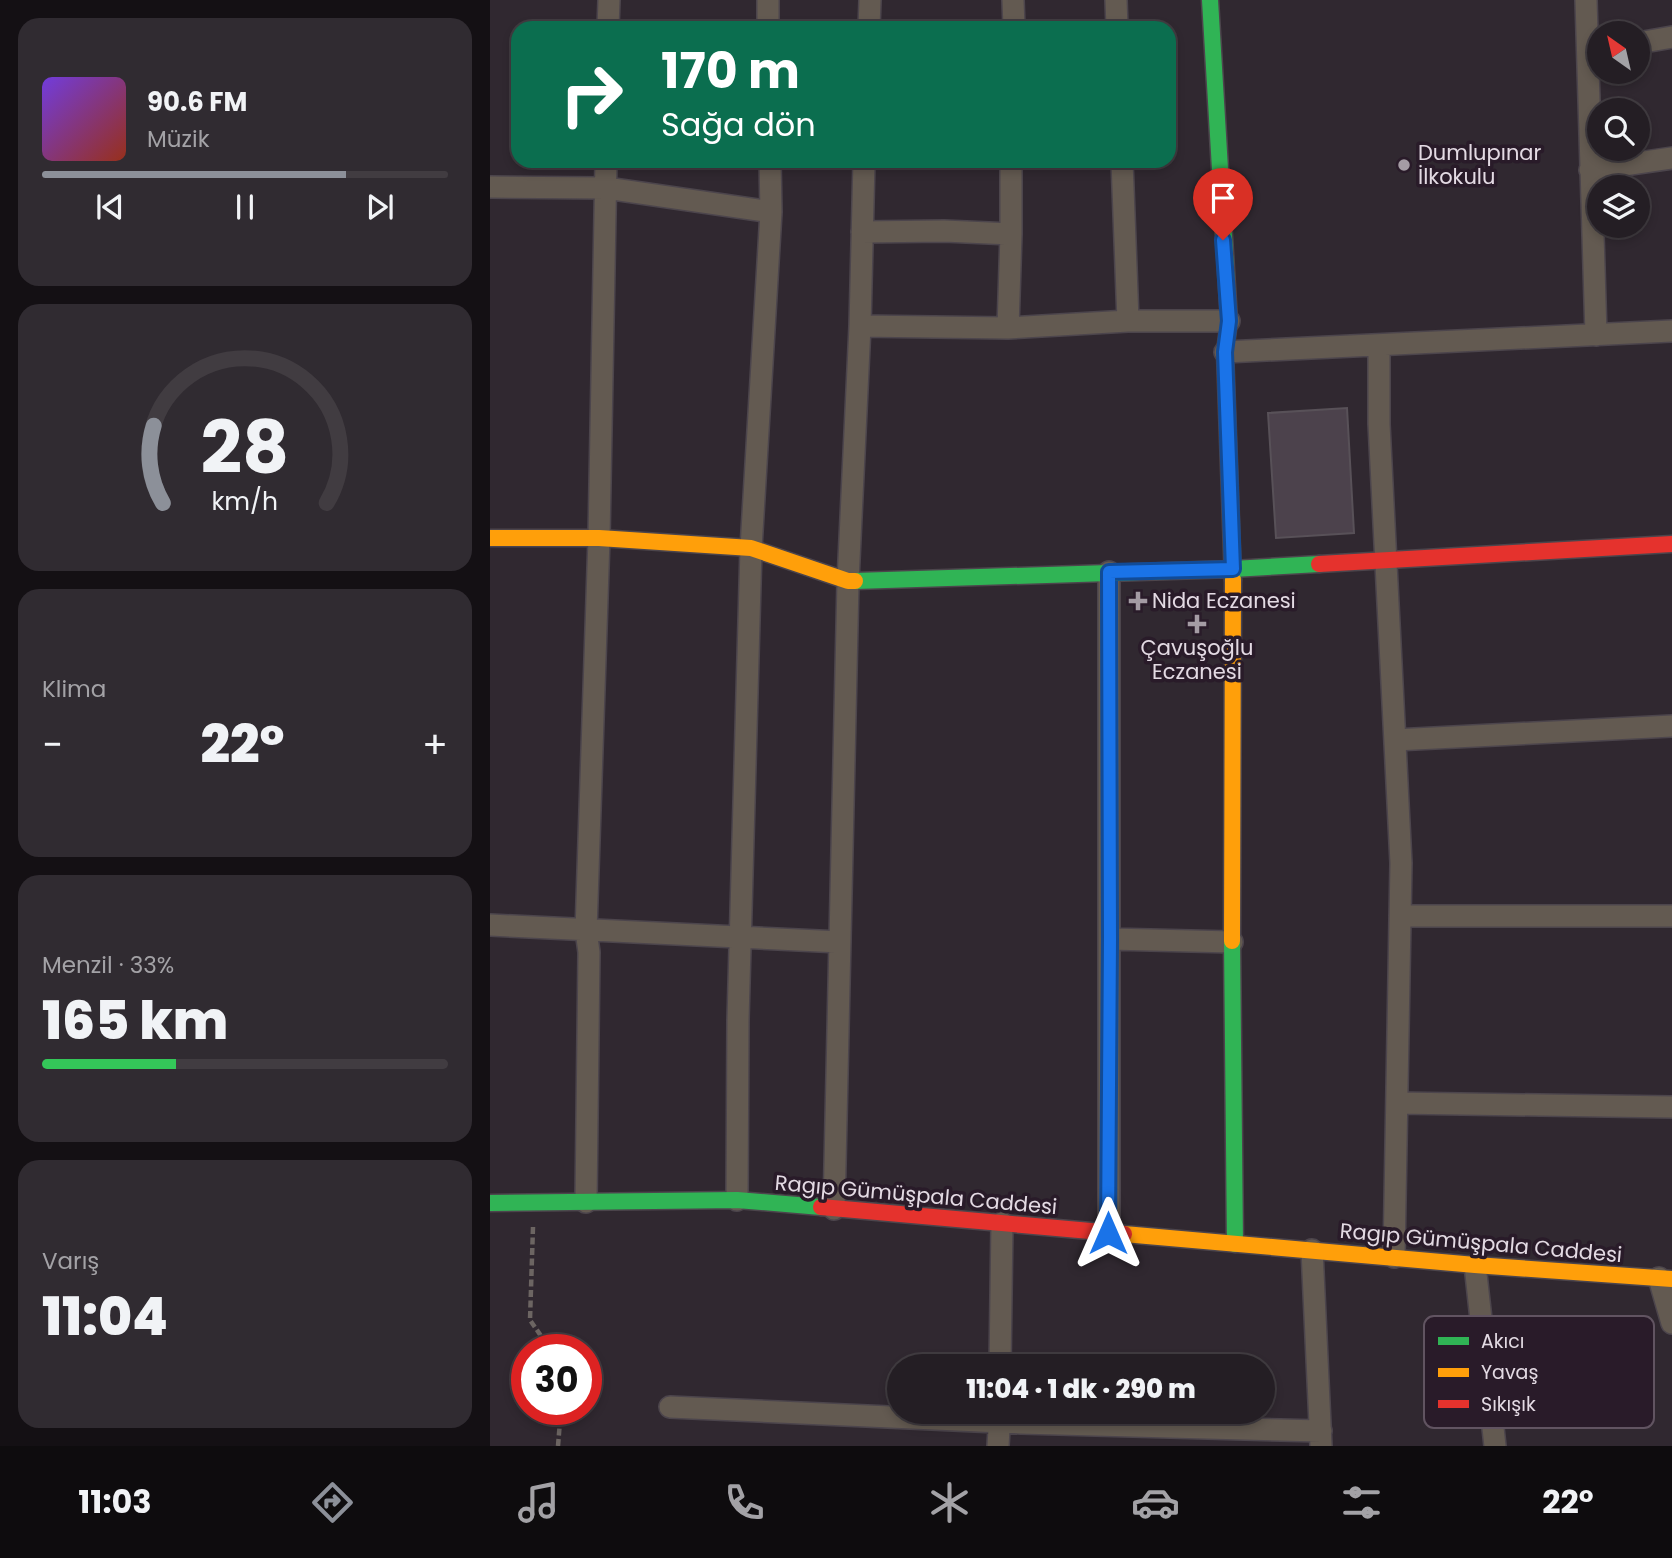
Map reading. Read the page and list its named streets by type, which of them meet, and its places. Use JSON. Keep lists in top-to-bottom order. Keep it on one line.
{"streets":{"street":["Ragıp Gümüşpala Caddesi"]},"places":{"other":["Dumlupınar İlkokulu"],"health":["Nida Eczanesi","Çavuşoğlu Eczanesi"]},"legend":["Akıcı","Yavaş","Sıkışık"],"north":"top left","page":{"turn":["170 m","Sağa dön"],"song":["90.6 FM","Müzik"],"tile":["Klima",["Menzil · 33%","165 km"],["Varış","11:04"]],"heat":["−","22°","+"],"limit":"30","trip":"11:04 · 1 dk · 290 m","tabs":["11:03","22°"],"gauge":["28","km/h"]}}
